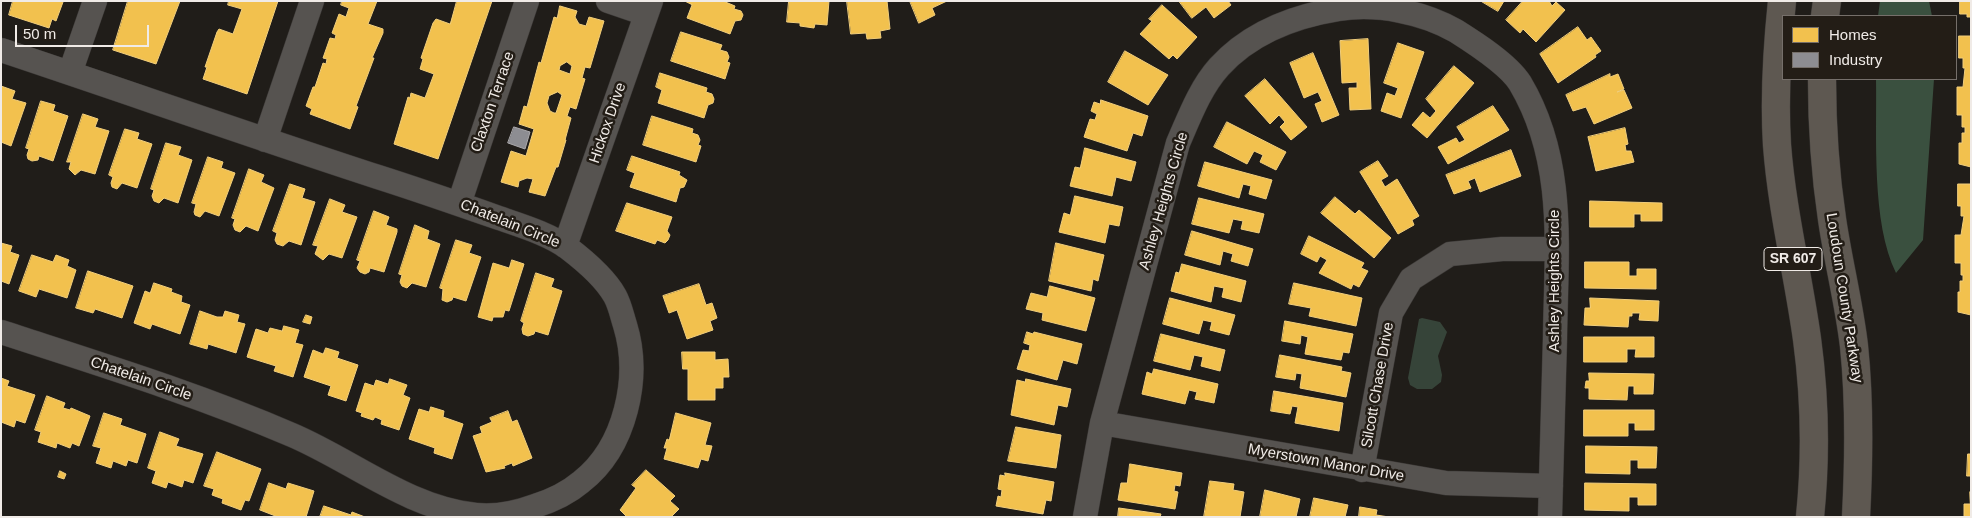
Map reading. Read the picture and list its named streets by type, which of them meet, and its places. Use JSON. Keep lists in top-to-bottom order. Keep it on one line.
{"streets":{"main road":["SR 607","Loudoun County Parkway"],"street":["Claxton Terrace","Hickox Drive","Ashley Heights Circle","Chatelain Circle","Silcott Chase Drive","Myerstown Manor Drive"]},"crossings":[["Claxton Terrace","Chatelain Circle"],["Hickox Drive","Chatelain Circle"],["Ashley Heights Circle","Silcott Chase Drive"],["Ashley Heights Circle","Myerstown Manor Drive"],["Silcott Chase Drive","Myerstown Manor Drive"]],"legend":["Homes","Industry"],"scale_bar":"50 m"}
